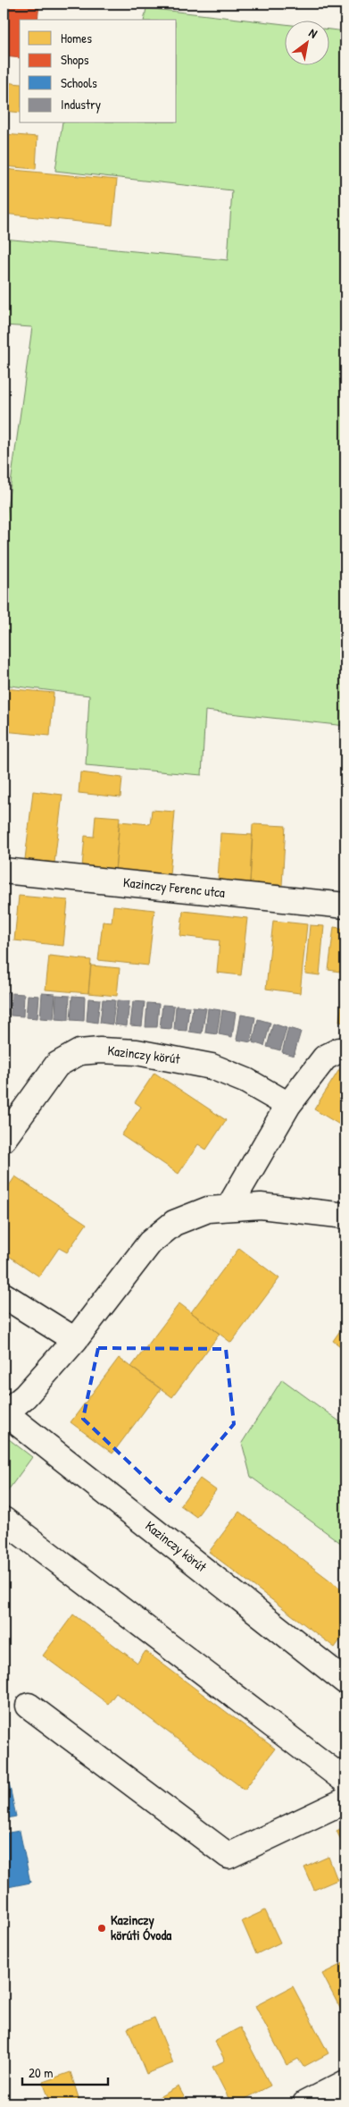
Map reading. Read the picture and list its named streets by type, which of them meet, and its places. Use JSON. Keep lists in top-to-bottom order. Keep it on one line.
{"streets":{"street":["Kazinczy Ferenc utca","Kazinczy körút"]},"places":["Kazinczy körúti Óvoda"],"legend":["Homes","Shops","Schools","Industry"],"scale_bar":"20 m","north":"top right"}
